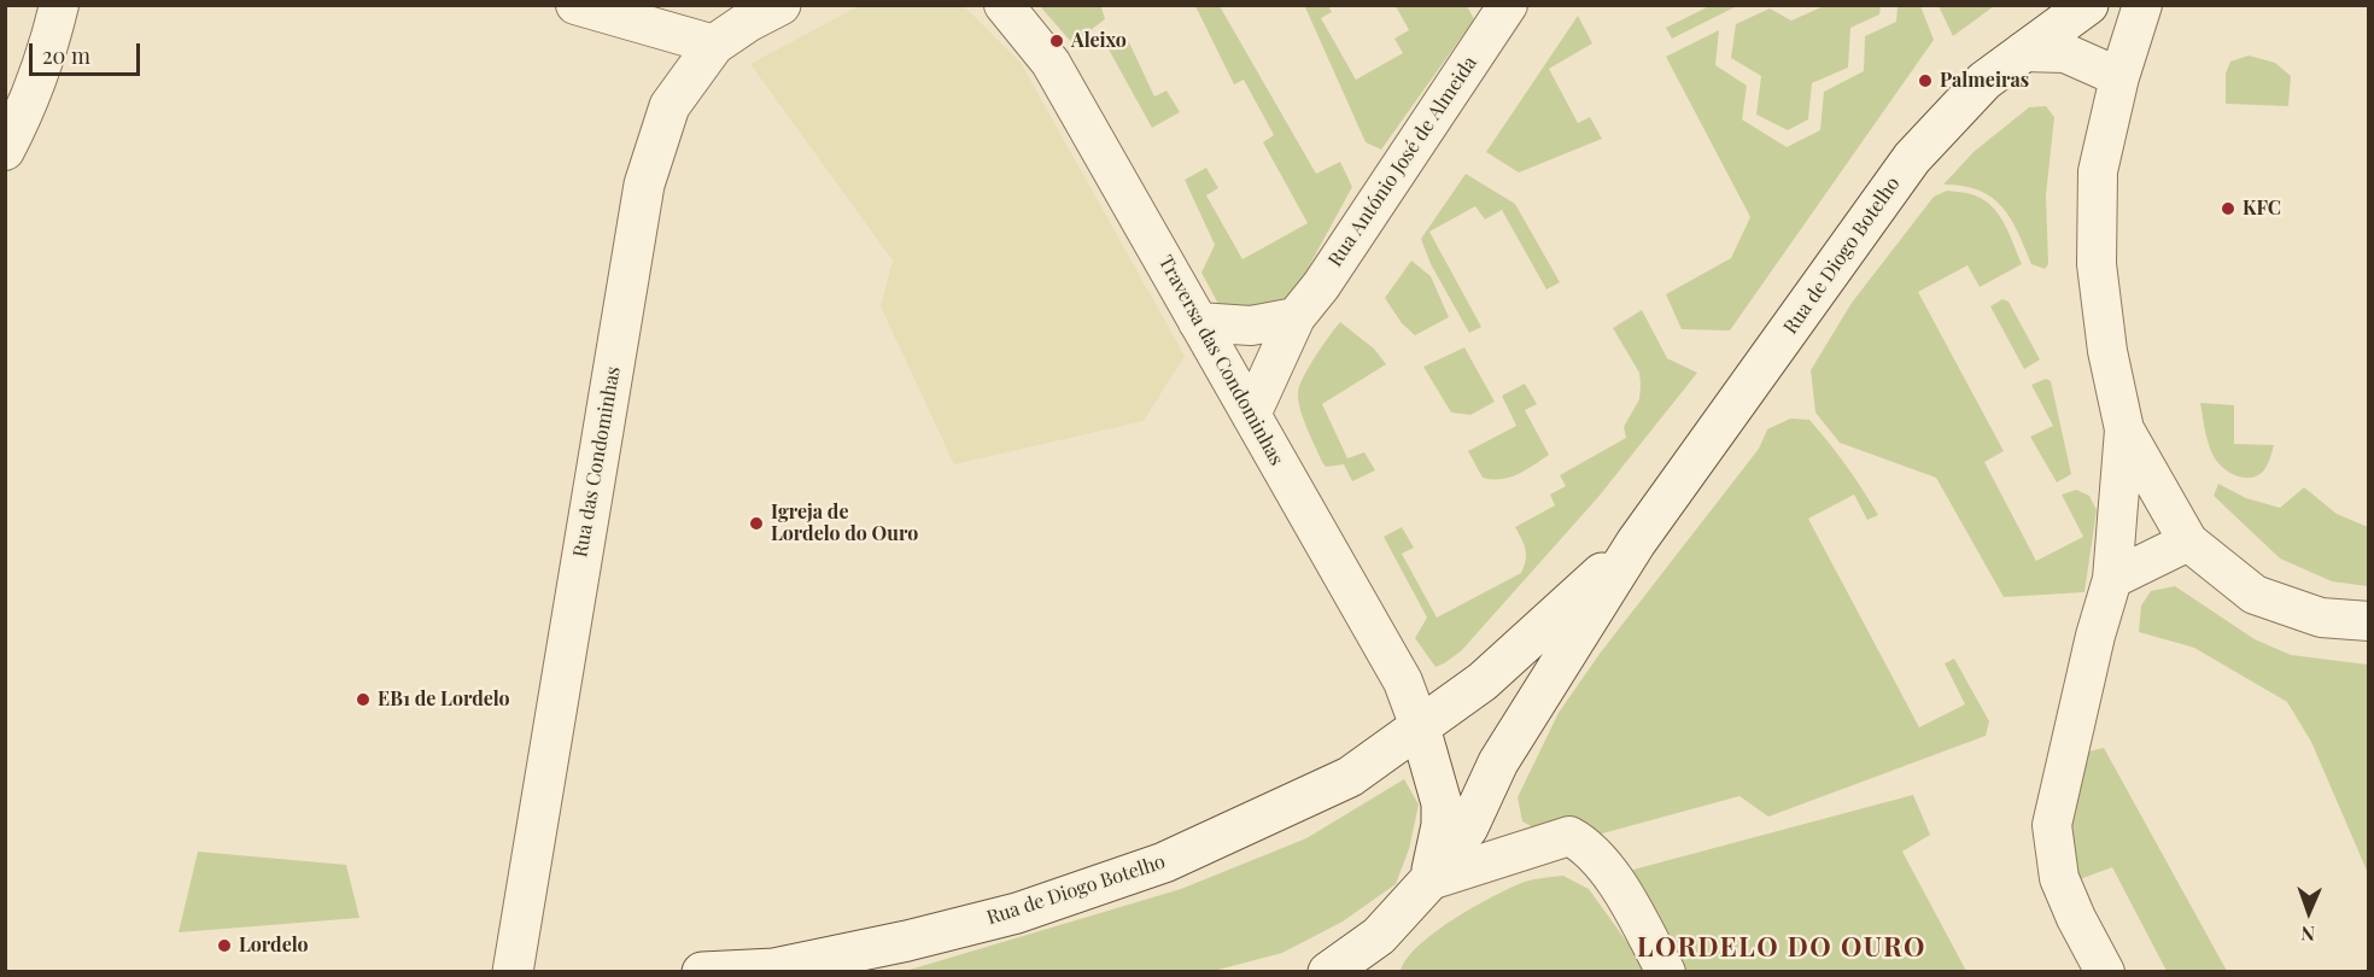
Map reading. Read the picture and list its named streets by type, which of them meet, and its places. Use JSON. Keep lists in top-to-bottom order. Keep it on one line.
{"streets":{"main road":["Rua de Diogo Botelho","Rua das Condominhas"],"street":["Rua António José de Almeida","Traversa das Condominhas"]},"crossings":[["Rua António José de Almeida","Traversa das Condominhas"],["Rua de Diogo Botelho","Traversa das Condominhas"]],"districts":["LORDELO DO OURO"],"places":["Aleixo","Palmeiras","KFC","Igreja de Lordelo do Ouro","EB1 de Lordelo","Lordelo"],"scale_bar":"20 m","north":"bottom"}
